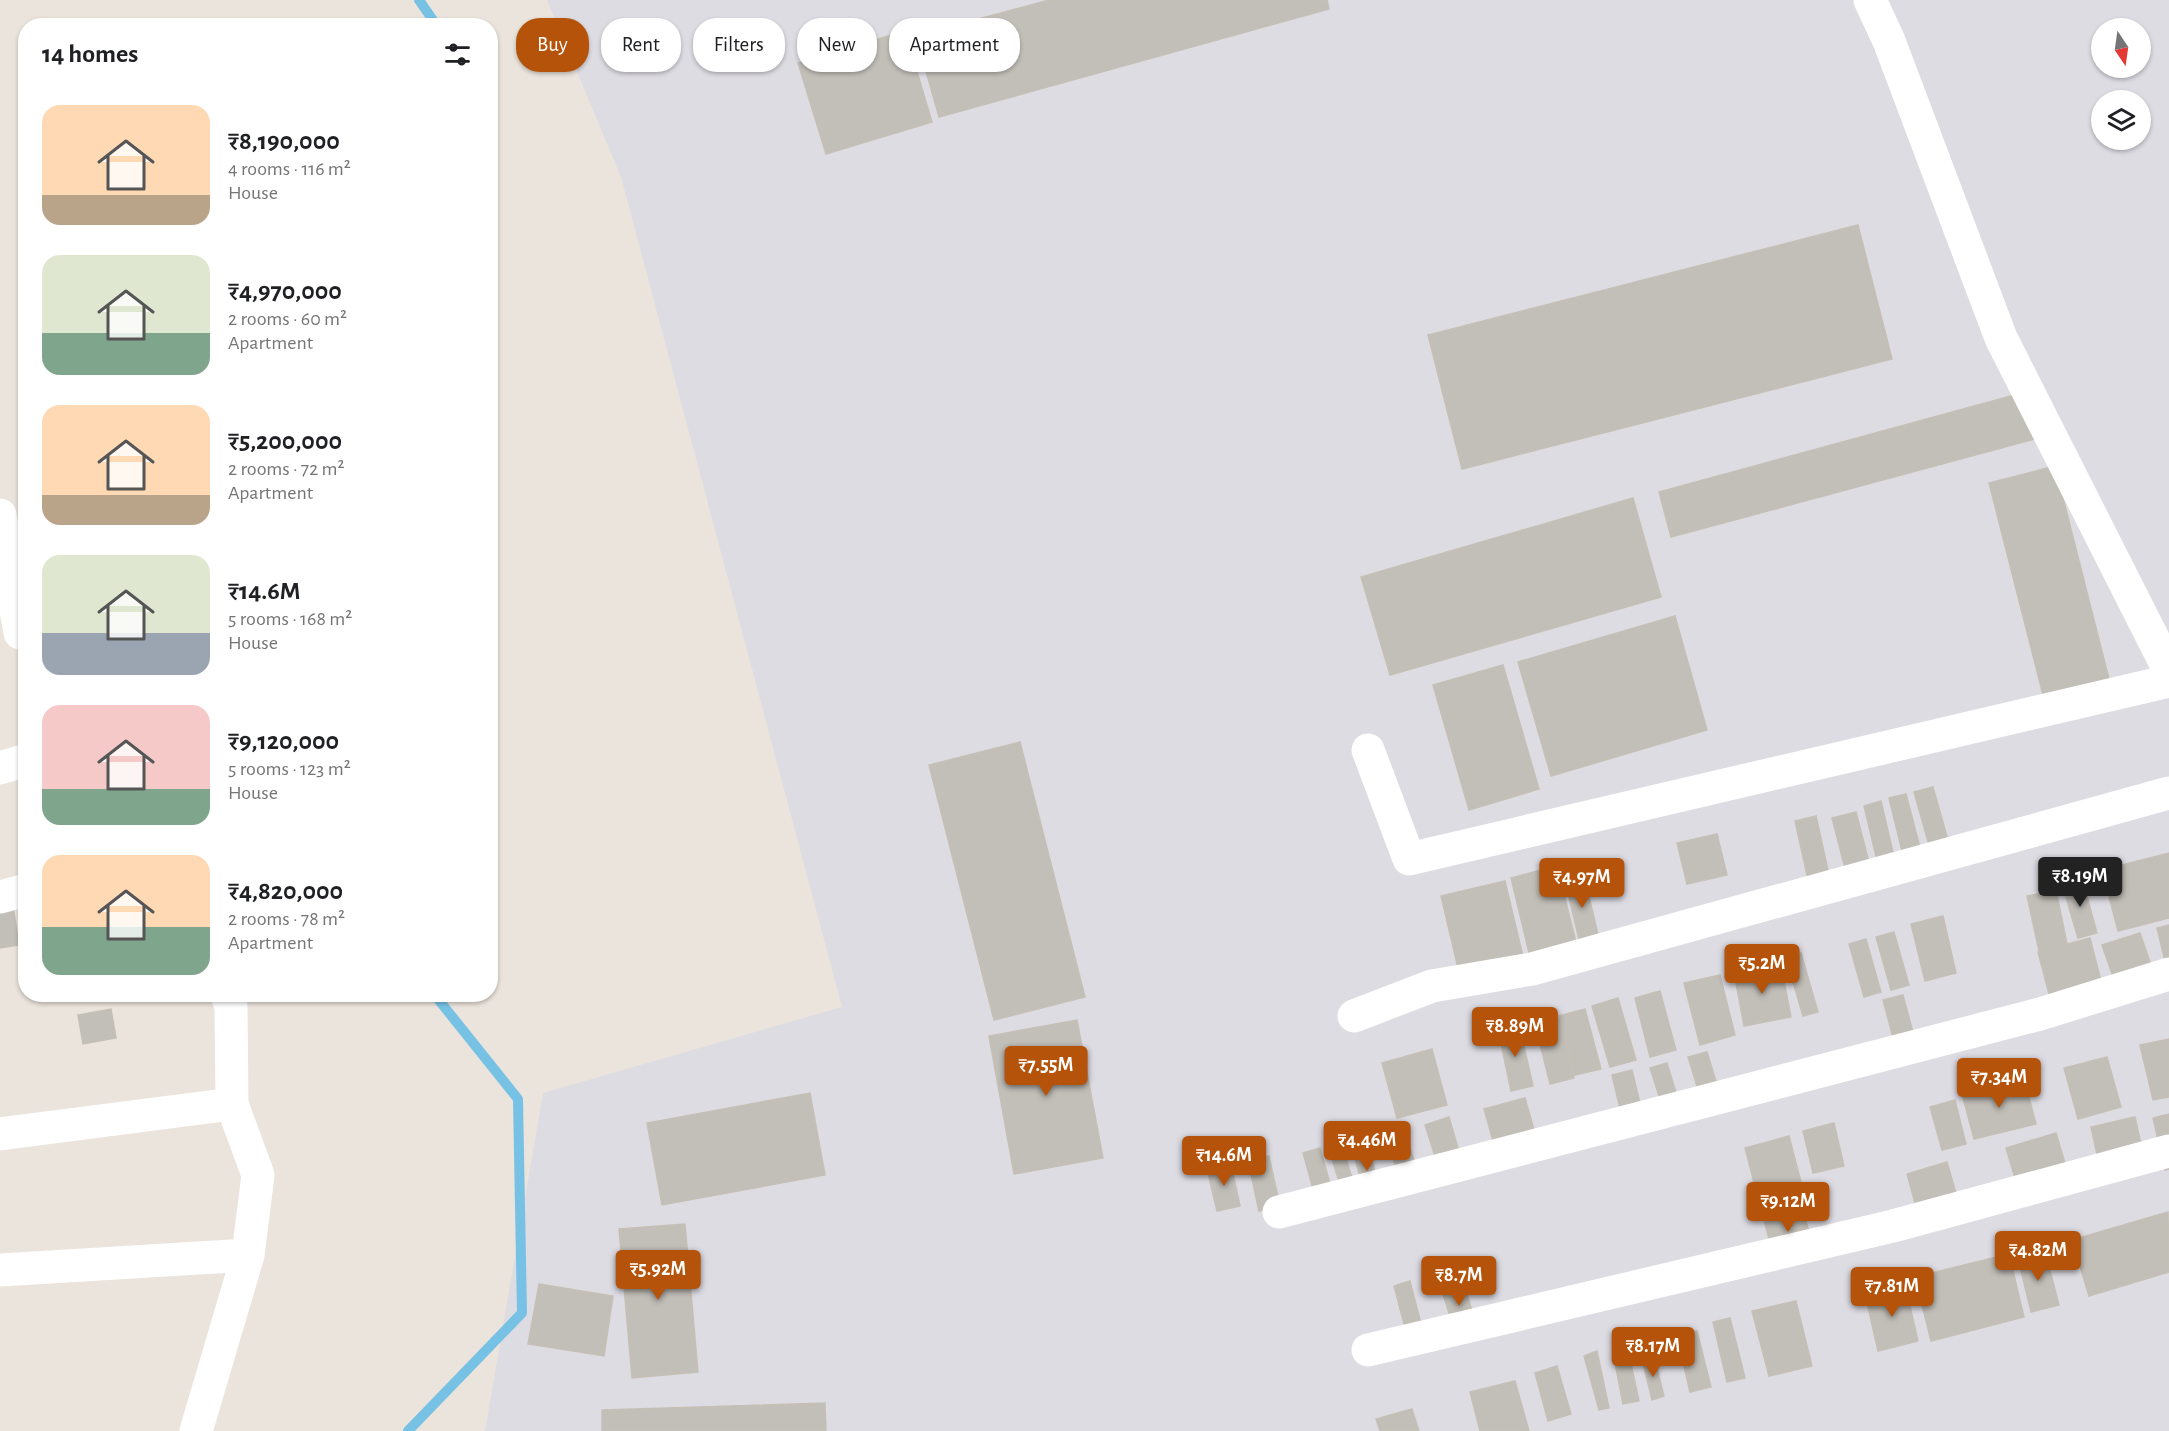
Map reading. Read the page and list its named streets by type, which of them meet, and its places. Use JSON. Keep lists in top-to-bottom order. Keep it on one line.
{"north":"bottom","page":{"chip":["Buy","Rent","Filters","New","Apartment"],"heading":"14 homes","list":[{"name":"₹8,190,000","note":"4 rooms · 116 m² · House"},{"name":"₹4,970,000","note":"2 rooms · 60 m² · Apartment"},{"name":"₹5,200,000","note":"2 rooms · 72 m² · Apartment"},{"name":"₹14.6M","note":"5 rooms · 168 m² · House"},{"name":"₹9,120,000","note":"5 rooms · 123 m² · House"},{"name":"₹4,820,000","note":"2 rooms · 78 m² · Apartment"}],"price":["₹8.19M","₹4.97M","₹5.2M","₹8.89M","₹7.55M","₹7.34M","₹4.46M","₹14.6M","₹9.12M","₹4.82M","₹5.92M","₹8.7M","₹7.81M","₹8.17M"]}}
